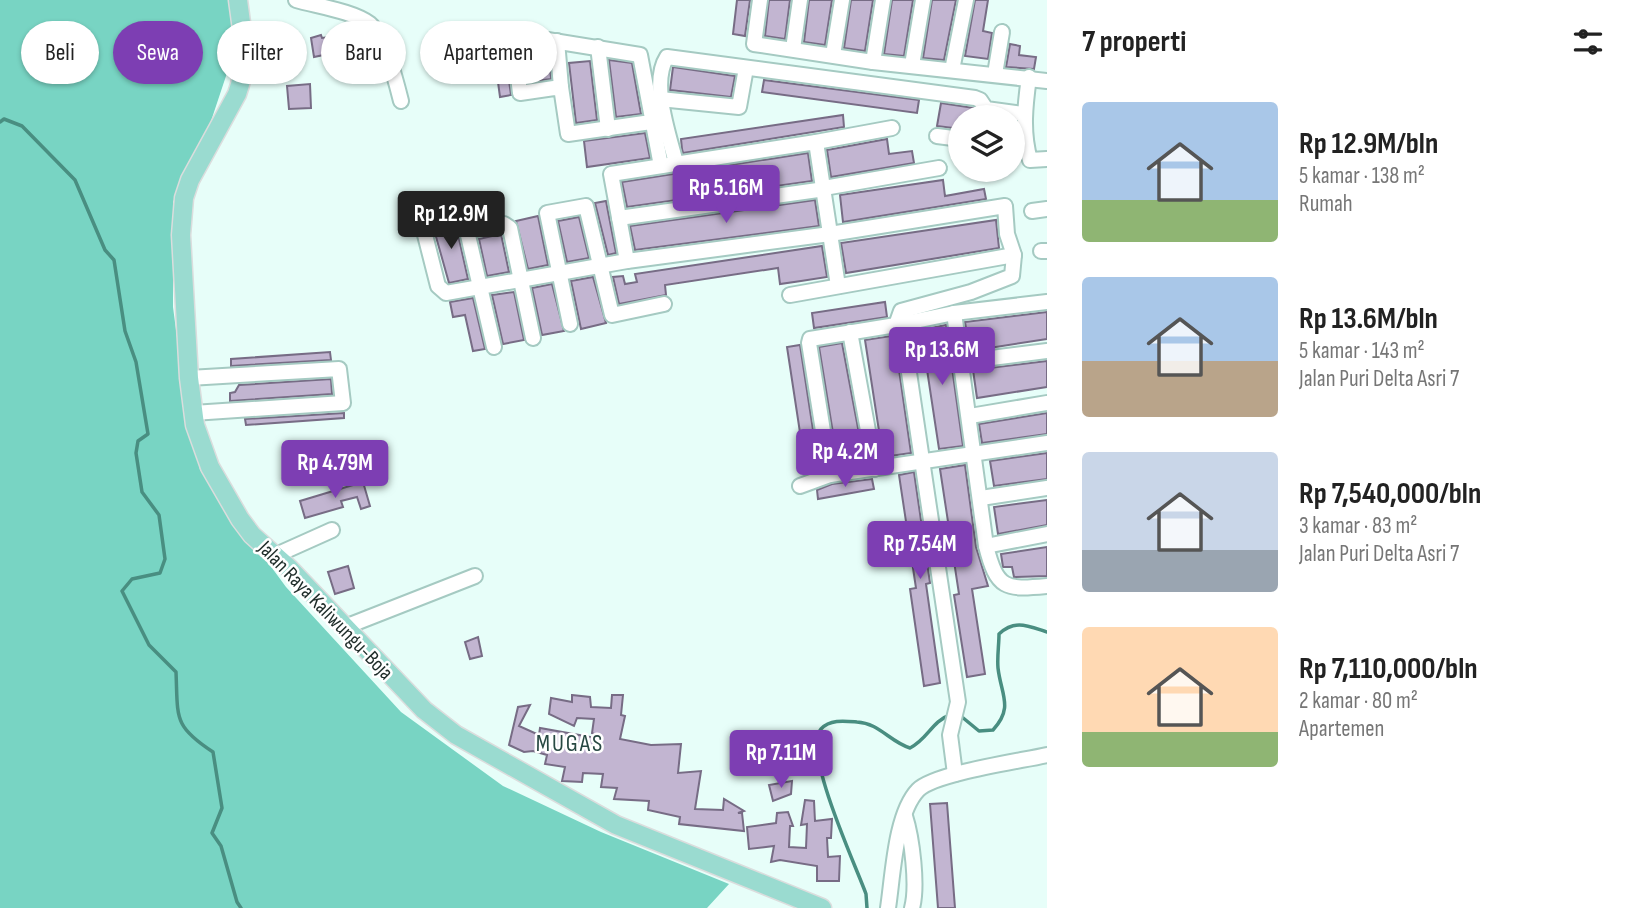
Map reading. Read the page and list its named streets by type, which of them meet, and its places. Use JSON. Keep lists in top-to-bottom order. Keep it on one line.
{"streets":{"main road":["Jalan Raya Kaliwungu-Boja"]},"districts":["MUGAS"],"page":{"heading":"7 properti","chip":["Beli","Sewa","Filter","Baru","Apartemen"],"list":[{"name":"Rp 12.9M/bln","note":"5 kamar · 138 m² · Rumah"},{"name":"Rp 13.6M/bln","note":"5 kamar · 143 m² · Jalan Puri Delta Asri 7"},{"name":"Rp 7,540,000/bln","note":"3 kamar · 83 m² · Jalan Puri Delta Asri 7"},{"name":"Rp 7,110,000/bln","note":"2 kamar · 80 m² · Apartemen"}],"price":["Rp 5.16M","Rp 12.9M","Rp 13.6M","Rp 4.2M","Rp 4.79M","Rp 7.54M","Rp 7.11M"]}}
